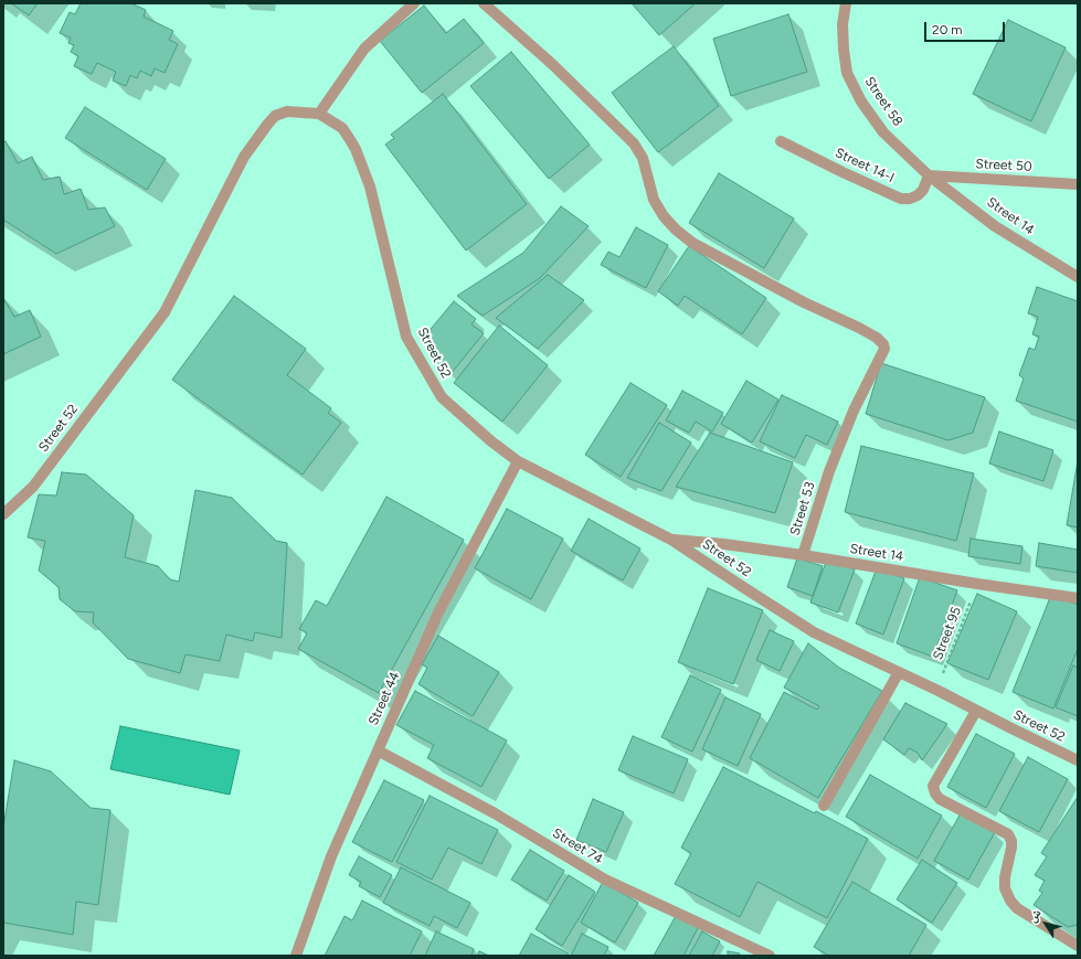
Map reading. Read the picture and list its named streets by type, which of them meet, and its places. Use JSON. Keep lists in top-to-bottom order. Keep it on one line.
{"streets":{"street":["Street 58","Street 14-I","Street 50","Street 14","Street 52","Street 53","Street 44","Street 74"],"path":["Street 95"]},"crossings":[["Street 58","Street 14-I"],["Street 58","Street 50"],["Street 58","Street 14"],["Street 14-I","Street 50"],["Street 14-I","Street 14"],["Street 50","Street 14"],["Street 14","Street 52"],["Street 14","Street 53"],["Street 14","Street 95"],["Street 52","Street 95"],["Street 52","Street 44"],["Street 44","Street 74"]],"scale_bar":"20 m","north":"top left"}
